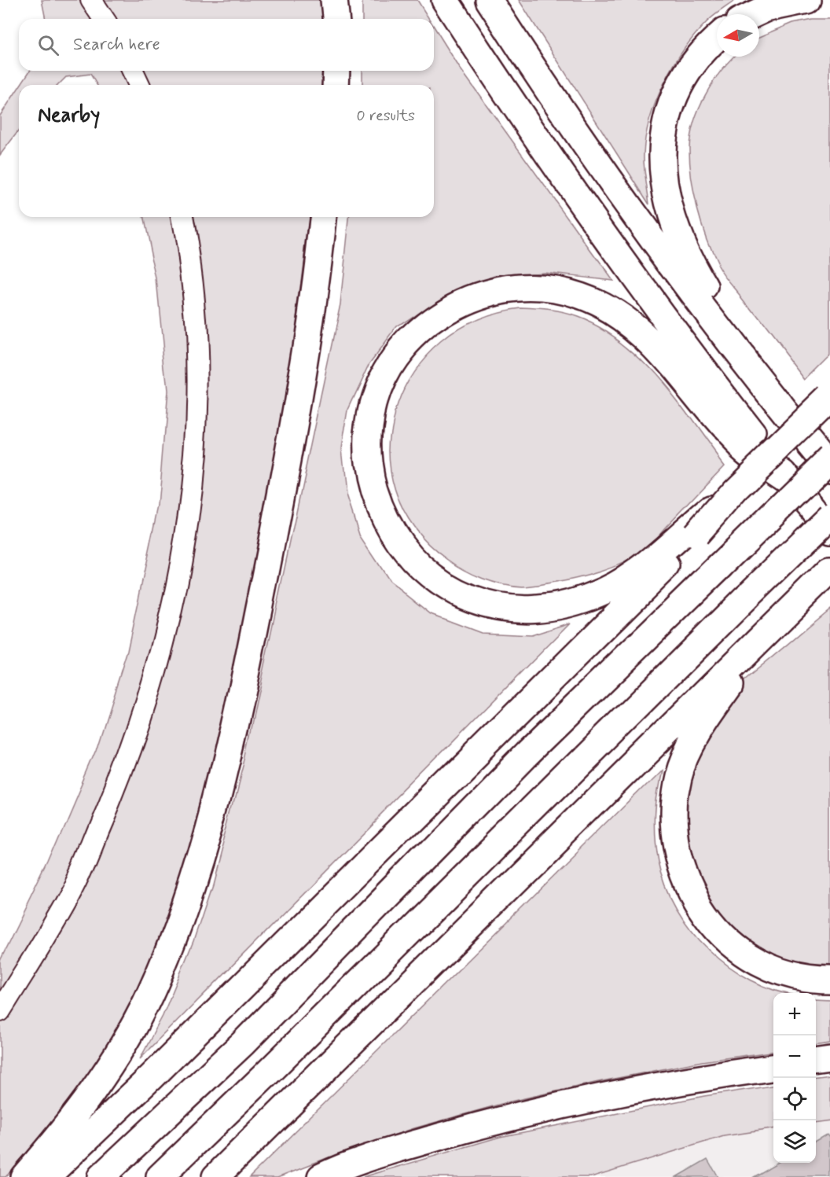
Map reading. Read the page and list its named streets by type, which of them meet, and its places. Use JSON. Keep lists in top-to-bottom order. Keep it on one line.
{"north":"left","page":{"search":"Search here","heading":["Nearby","0 results"],"map_buttons":["+","−"]}}
